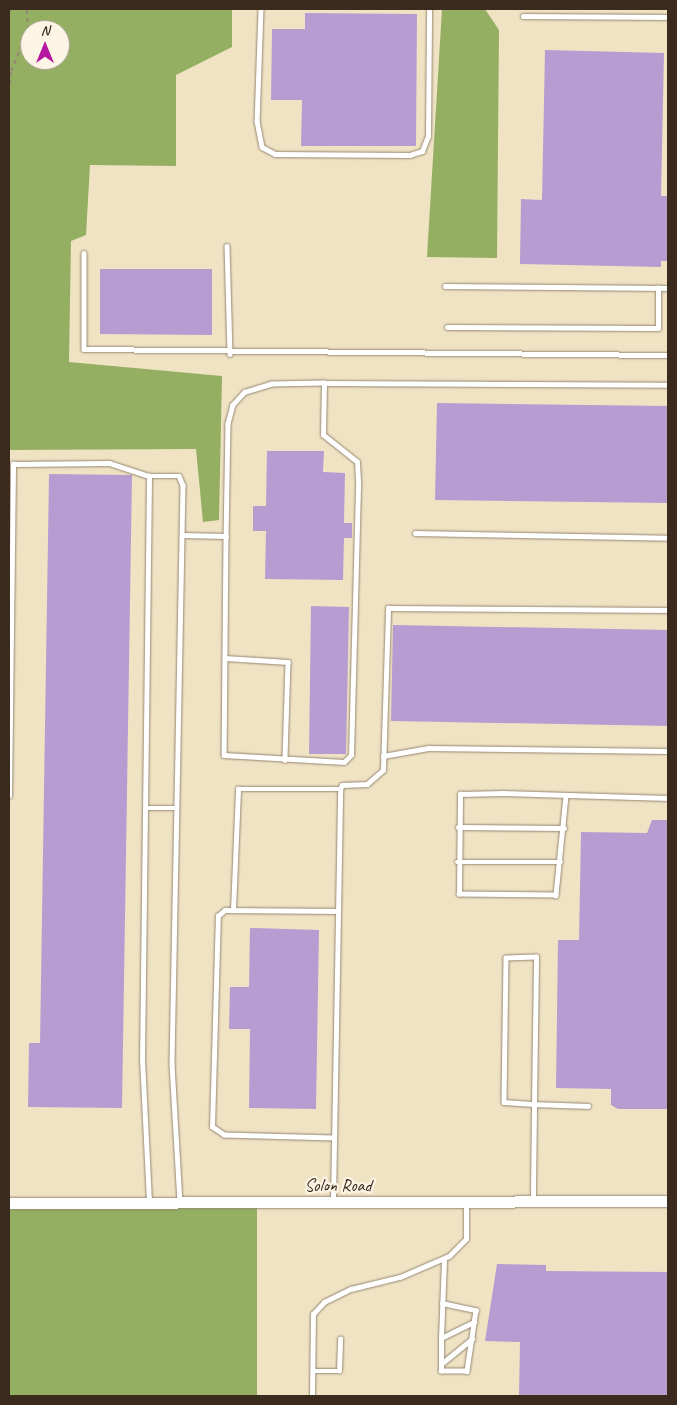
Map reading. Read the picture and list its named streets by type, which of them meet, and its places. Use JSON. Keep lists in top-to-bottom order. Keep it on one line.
{"streets":{"street":["Solon Road"]},"north":"top"}
